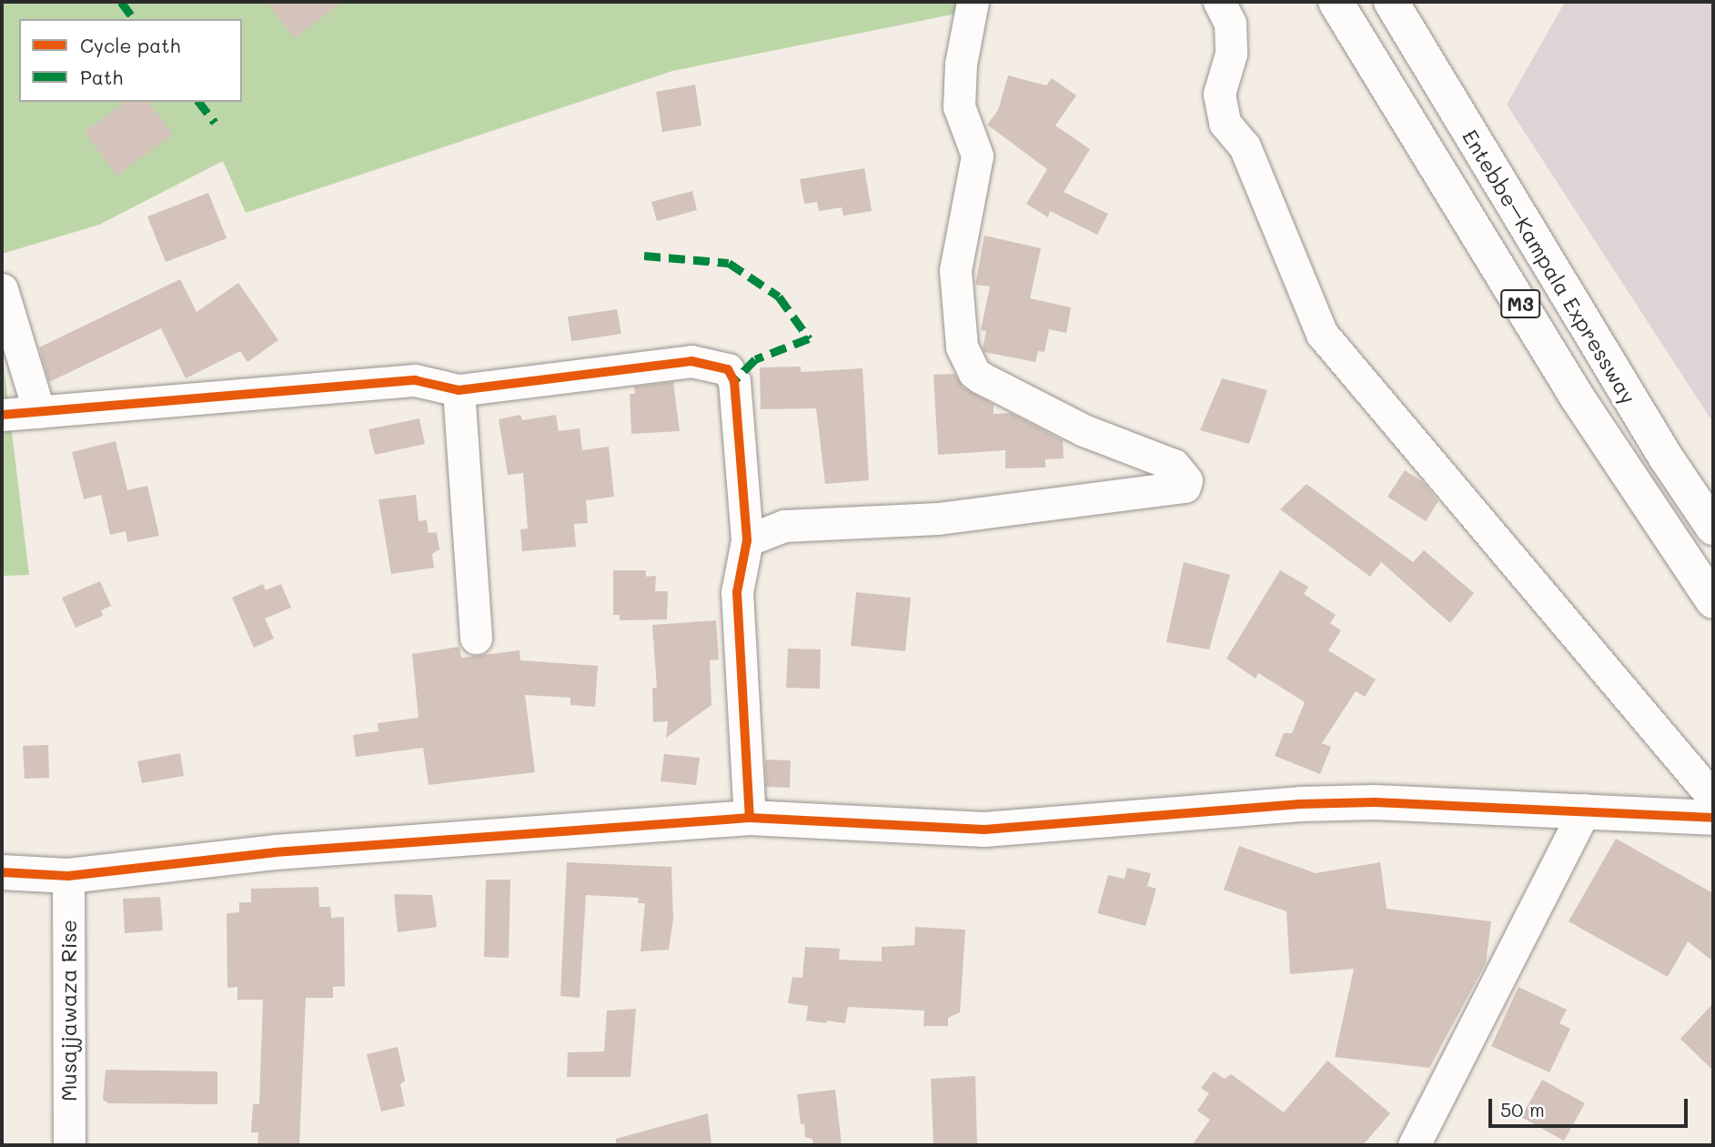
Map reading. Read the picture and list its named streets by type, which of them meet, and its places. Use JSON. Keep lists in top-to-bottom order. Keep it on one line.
{"streets":{"main road":["Entebbe–Kampala Expressway","M3"],"street":["Musajjawaza Rise"]},"legend":["Cycle path","Path"],"scale_bar":"50 m"}
